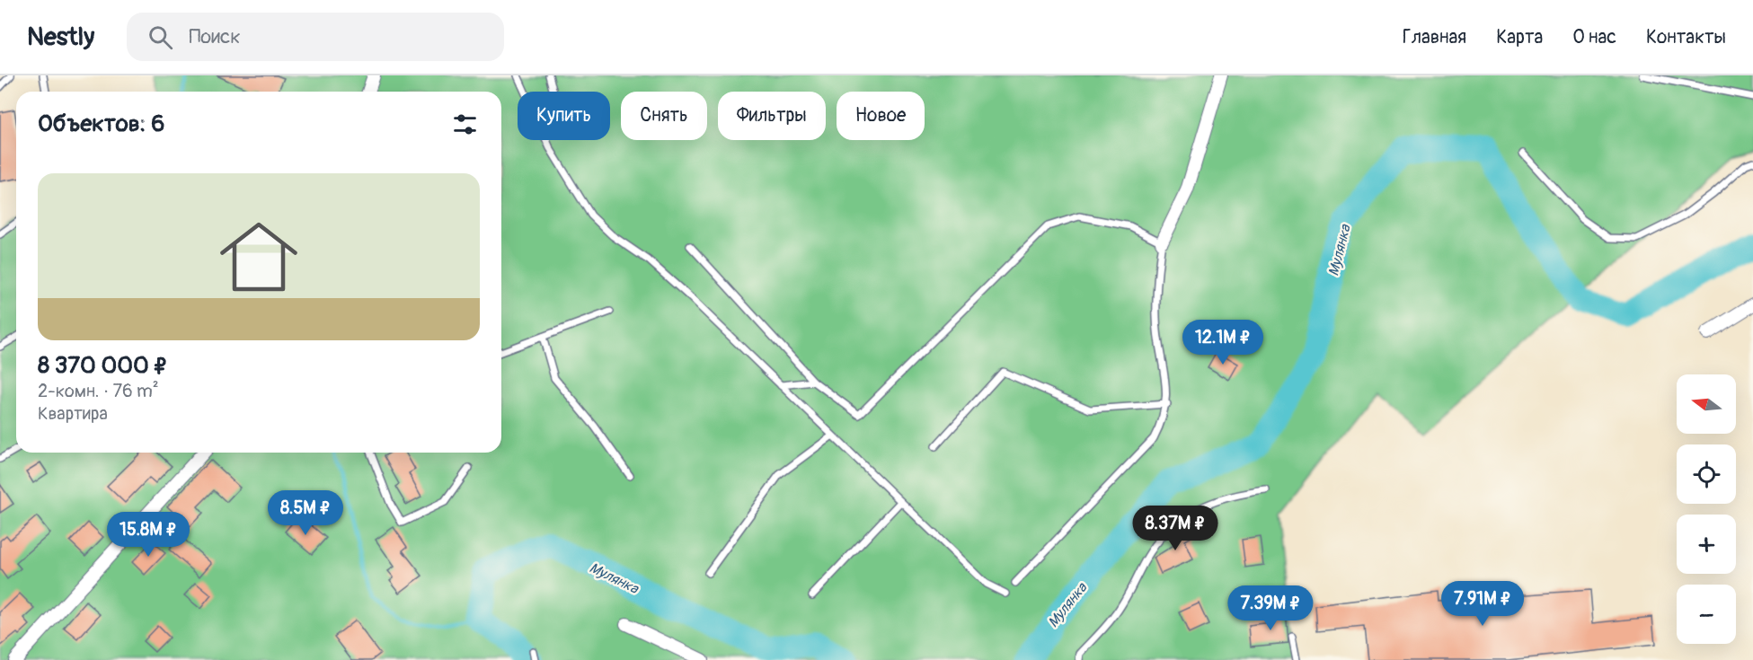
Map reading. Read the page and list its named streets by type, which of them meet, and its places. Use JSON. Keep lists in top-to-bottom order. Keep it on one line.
{"water":["Мулянка"],"north":"left","page":{"header":"Nestly","search":"Поиск","nav":["Главная","Карта","О нас","Контакты"],"chip":["Купить","Снять","Фильтры","Новое"],"heading":"Объектов: 6","list":[{"name":"8 370 000 ₽","note":"2-комн. · 76 m² · Квартира"}],"price":["12.1M ₽","8.5M ₽","8.37M ₽","15.8M ₽","7.91M ₽","7.39M ₽"],"map_buttons":["+","−"]}}
